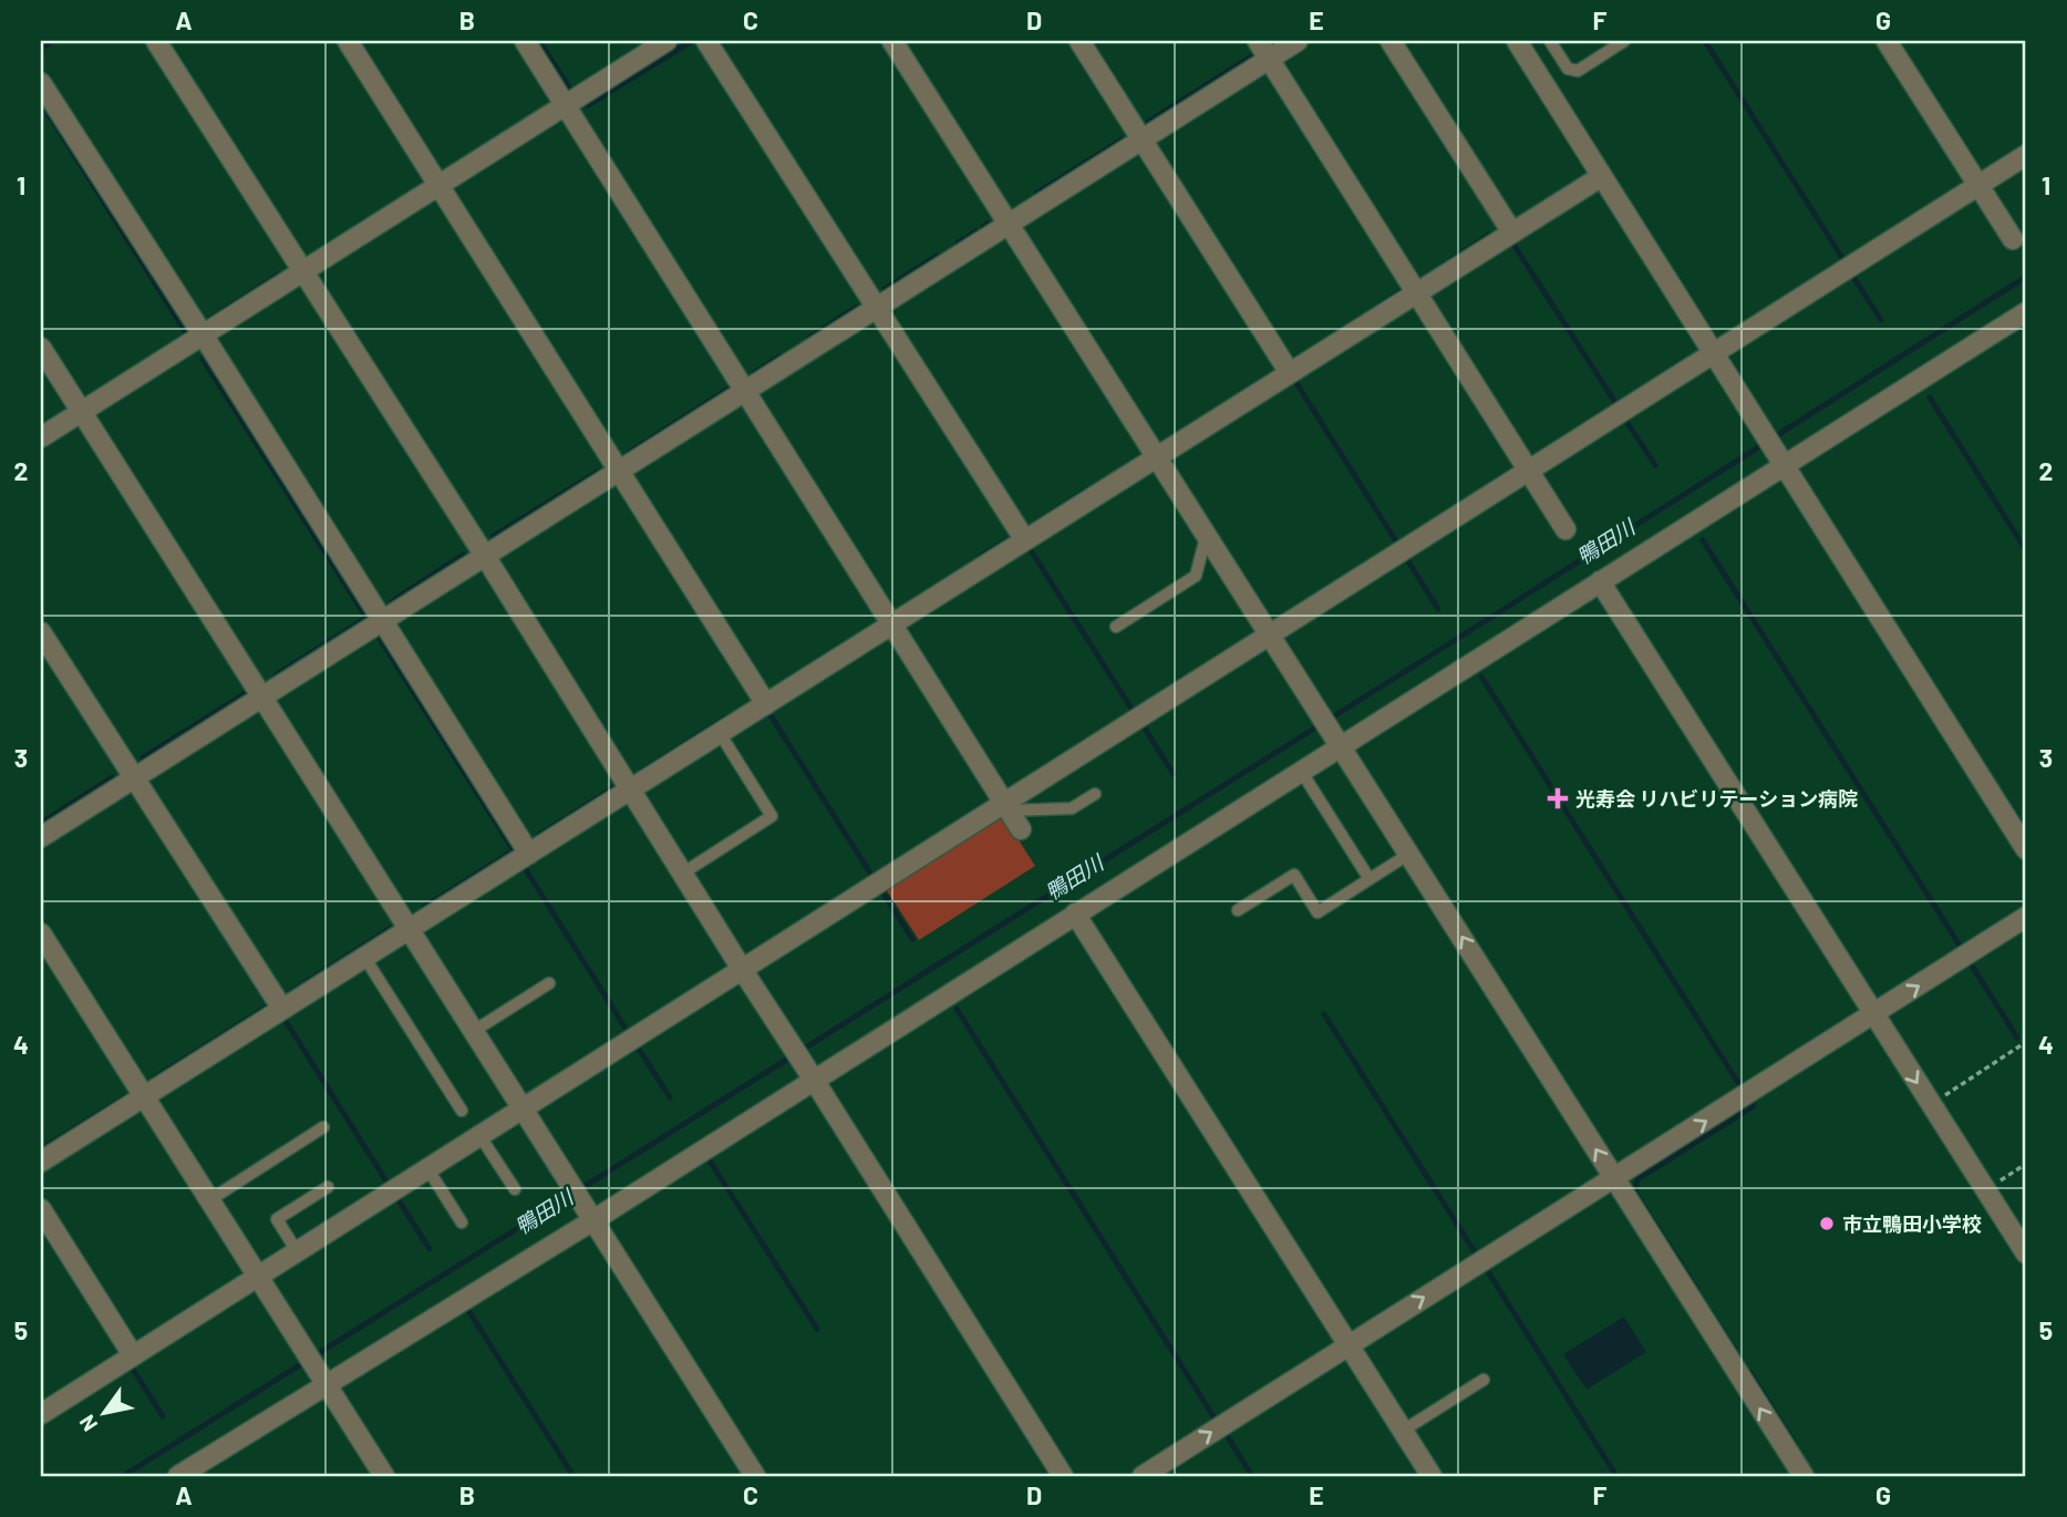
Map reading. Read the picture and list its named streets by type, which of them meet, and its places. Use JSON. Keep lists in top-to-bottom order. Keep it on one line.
{"water":["鴨田川"],"places":{"health":["光寿会 リハビリテーション病院"],"other":["市立鴨田小学校"]},"north":"bottom left","grid":{"columns":["A","B","C","D","E","F","G"],"rows":["1","2","3","4","5"]}}
